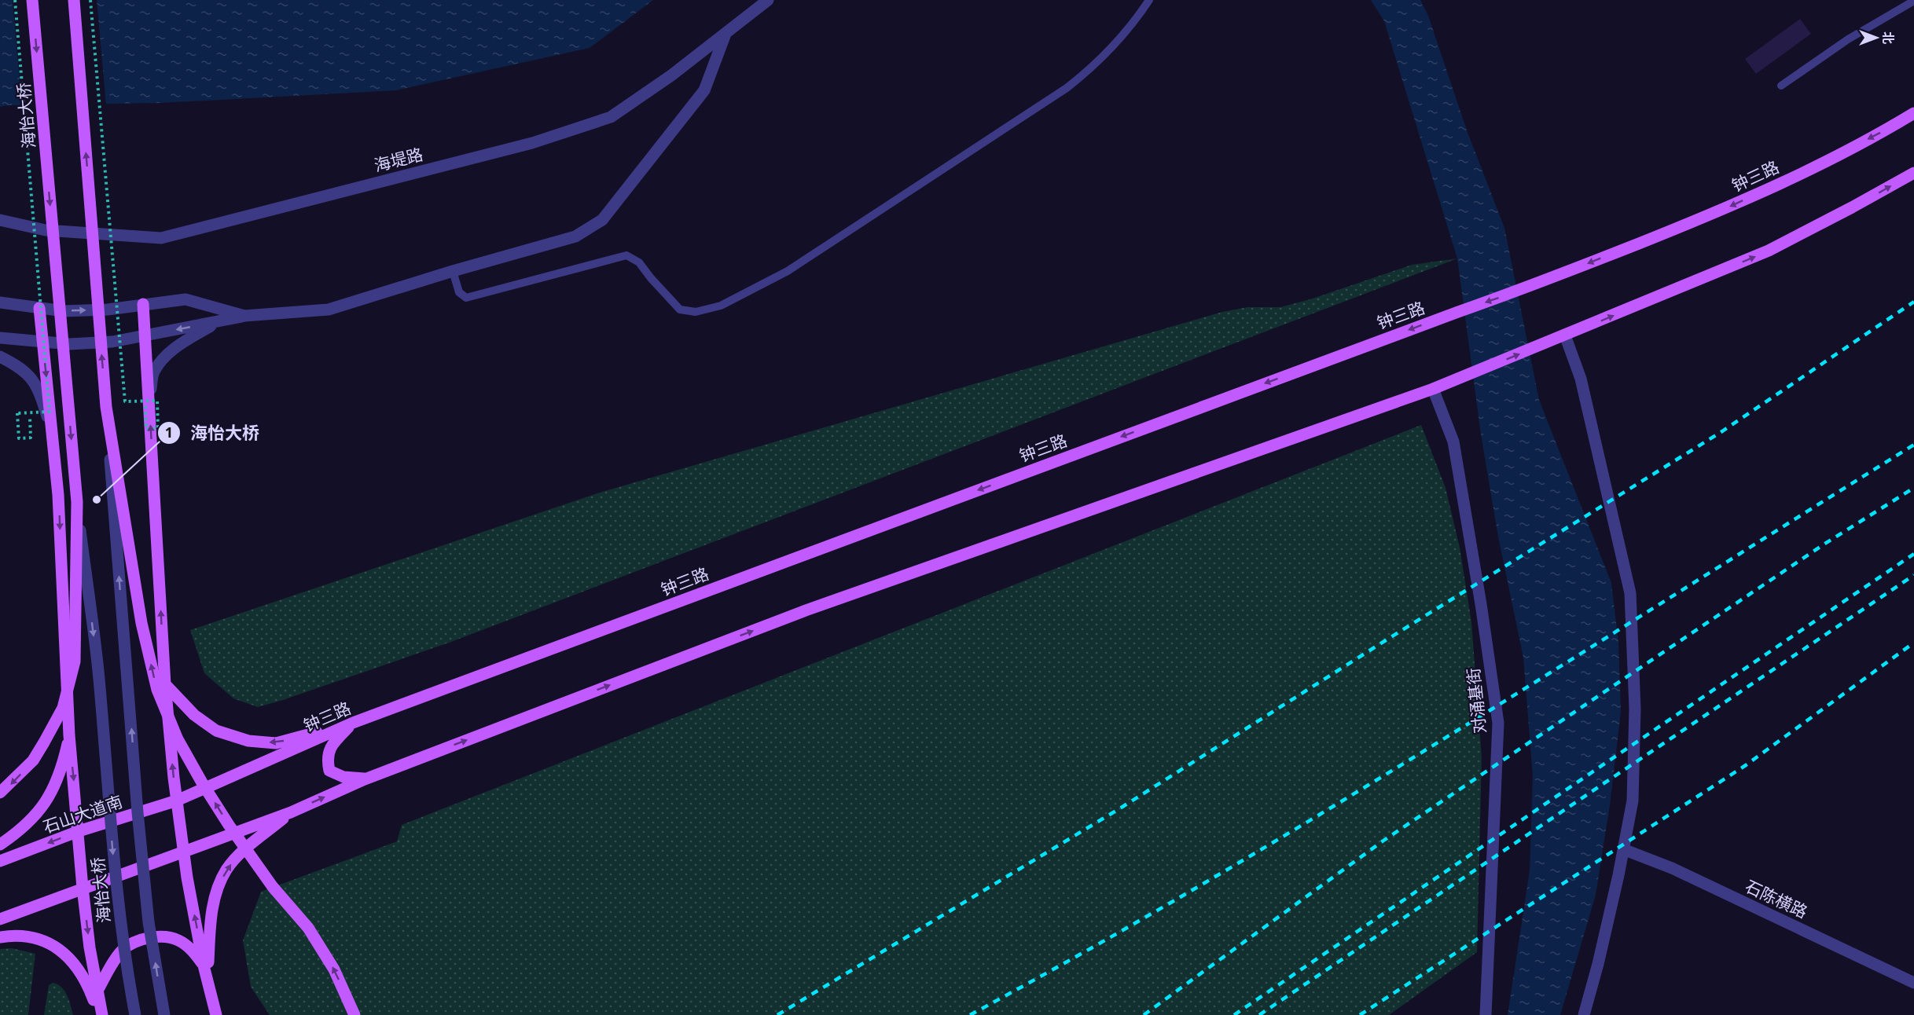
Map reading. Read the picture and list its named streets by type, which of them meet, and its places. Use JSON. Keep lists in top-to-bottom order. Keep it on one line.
{"streets":{"main road":["海怡大桥","钟三路","石山大道南"],"street":["海堤路","对涌基街","石陈横路"]},"crossings":[["钟三路","石山大道南"]],"places":["海怡大桥"],"north":"right"}
